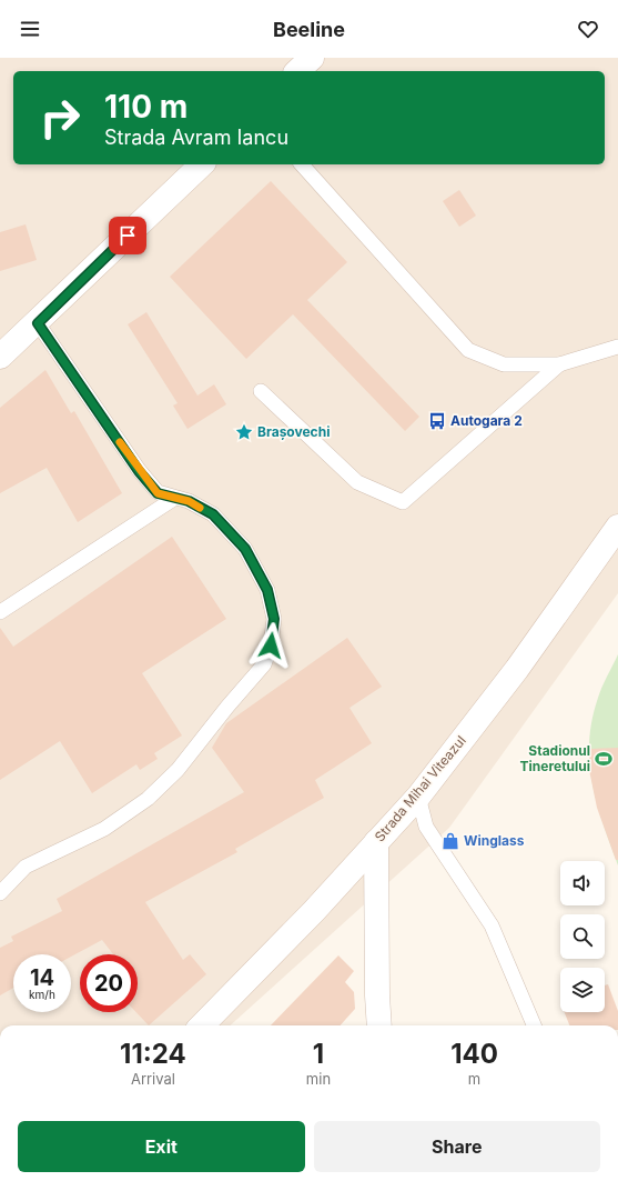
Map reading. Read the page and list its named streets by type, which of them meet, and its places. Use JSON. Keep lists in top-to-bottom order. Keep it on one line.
{"streets":{"street":["Strada Mihai Viteazul"]},"places":{"bus stop":["Autogara 2"],"place":["Brașovechi"],"sports":["Stadionul Tineretului"],"shop":["Winglass"]},"page":{"header":"Beeline","turn":["110 m","Strada Avram Iancu"],"speed":"14 km/h","limit":"20","eta":["11:24","Arrival","1","min","140","m"],"buttons":["Exit","Share"]}}
